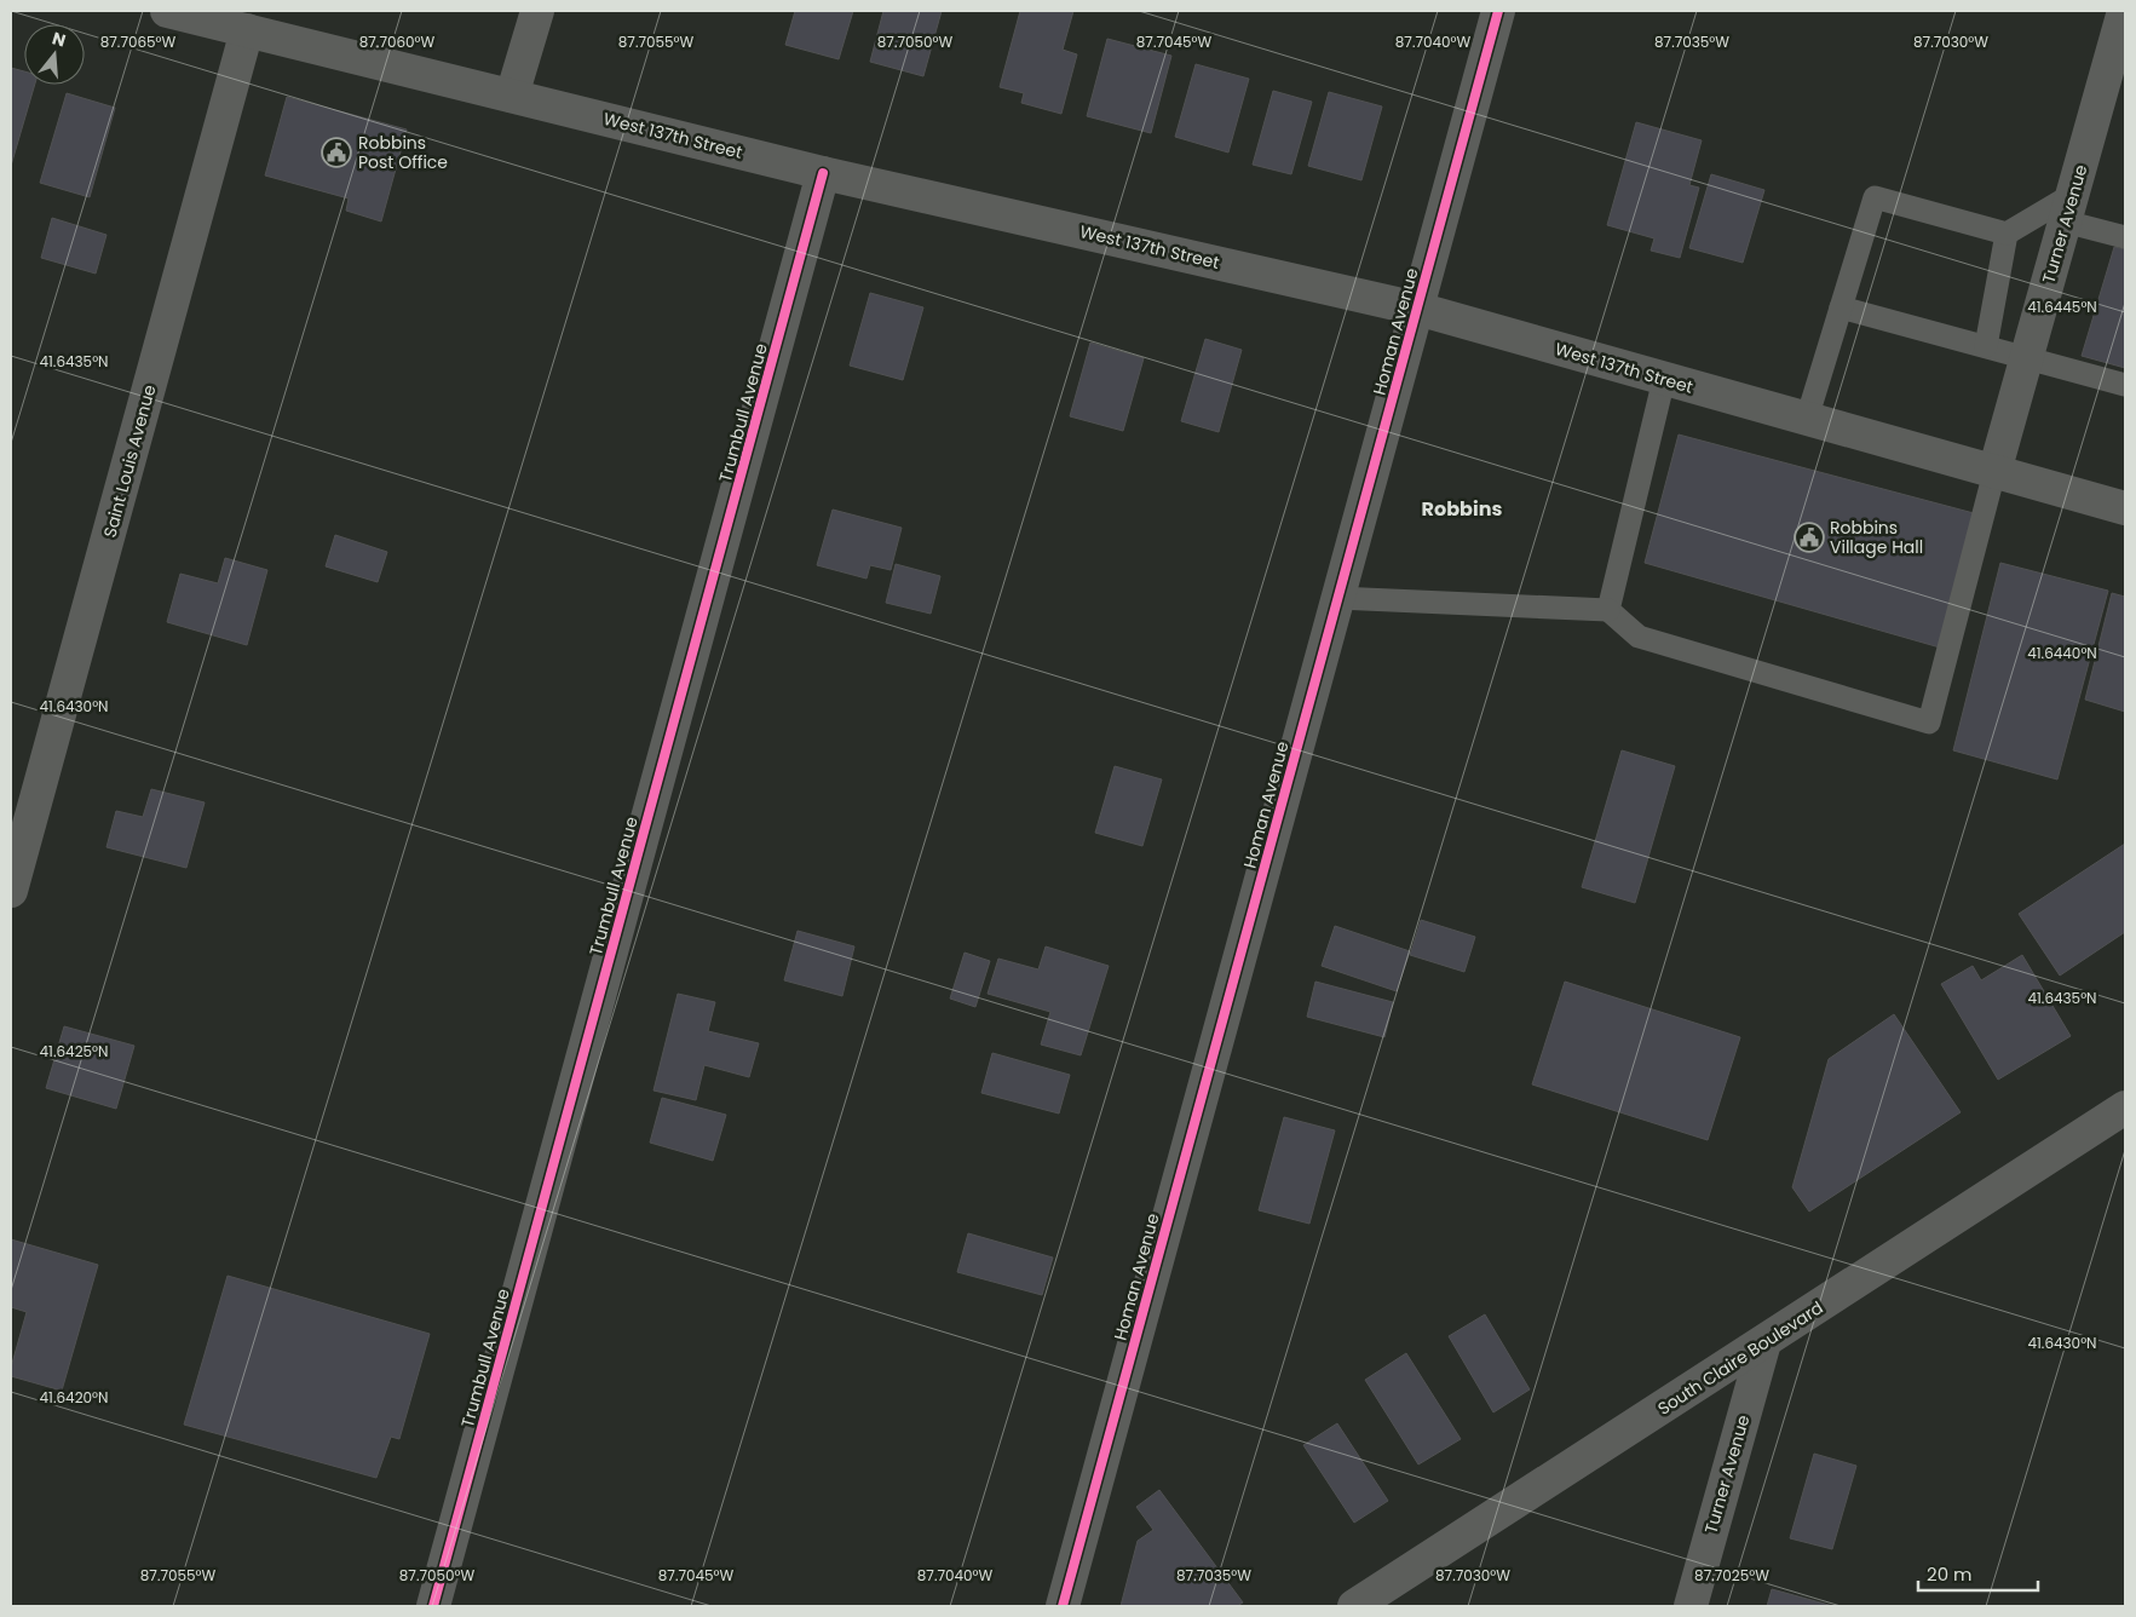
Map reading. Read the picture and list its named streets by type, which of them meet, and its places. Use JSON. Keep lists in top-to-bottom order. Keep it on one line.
{"streets":{"street":["West 137th Street","Turner Avenue","Homan Avenue","Trumbull Avenue","Saint Louis Avenue","South Claire Boulevard"]},"crossings":[["West 137th Street","Turner Avenue"],["West 137th Street","Homan Avenue"],["West 137th Street","Trumbull Avenue"],["West 137th Street","Saint Louis Avenue"],["Turner Avenue","South Claire Boulevard"]],"districts":["Robbins"],"places":{"public building":["Robbins Post Office","Robbins Village Hall"]},"scale_bar":"20 m","north":"top","coordinates":["87.7065°W","87.7060°W","87.7055°W","87.7050°W","87.7045°W","87.7040°W","87.7035°W","87.7030°W","41.6445°N","41.6435°N","41.6440°N","41.6430°N","41.6425°N","41.6420°N","87.7025°W"]}
